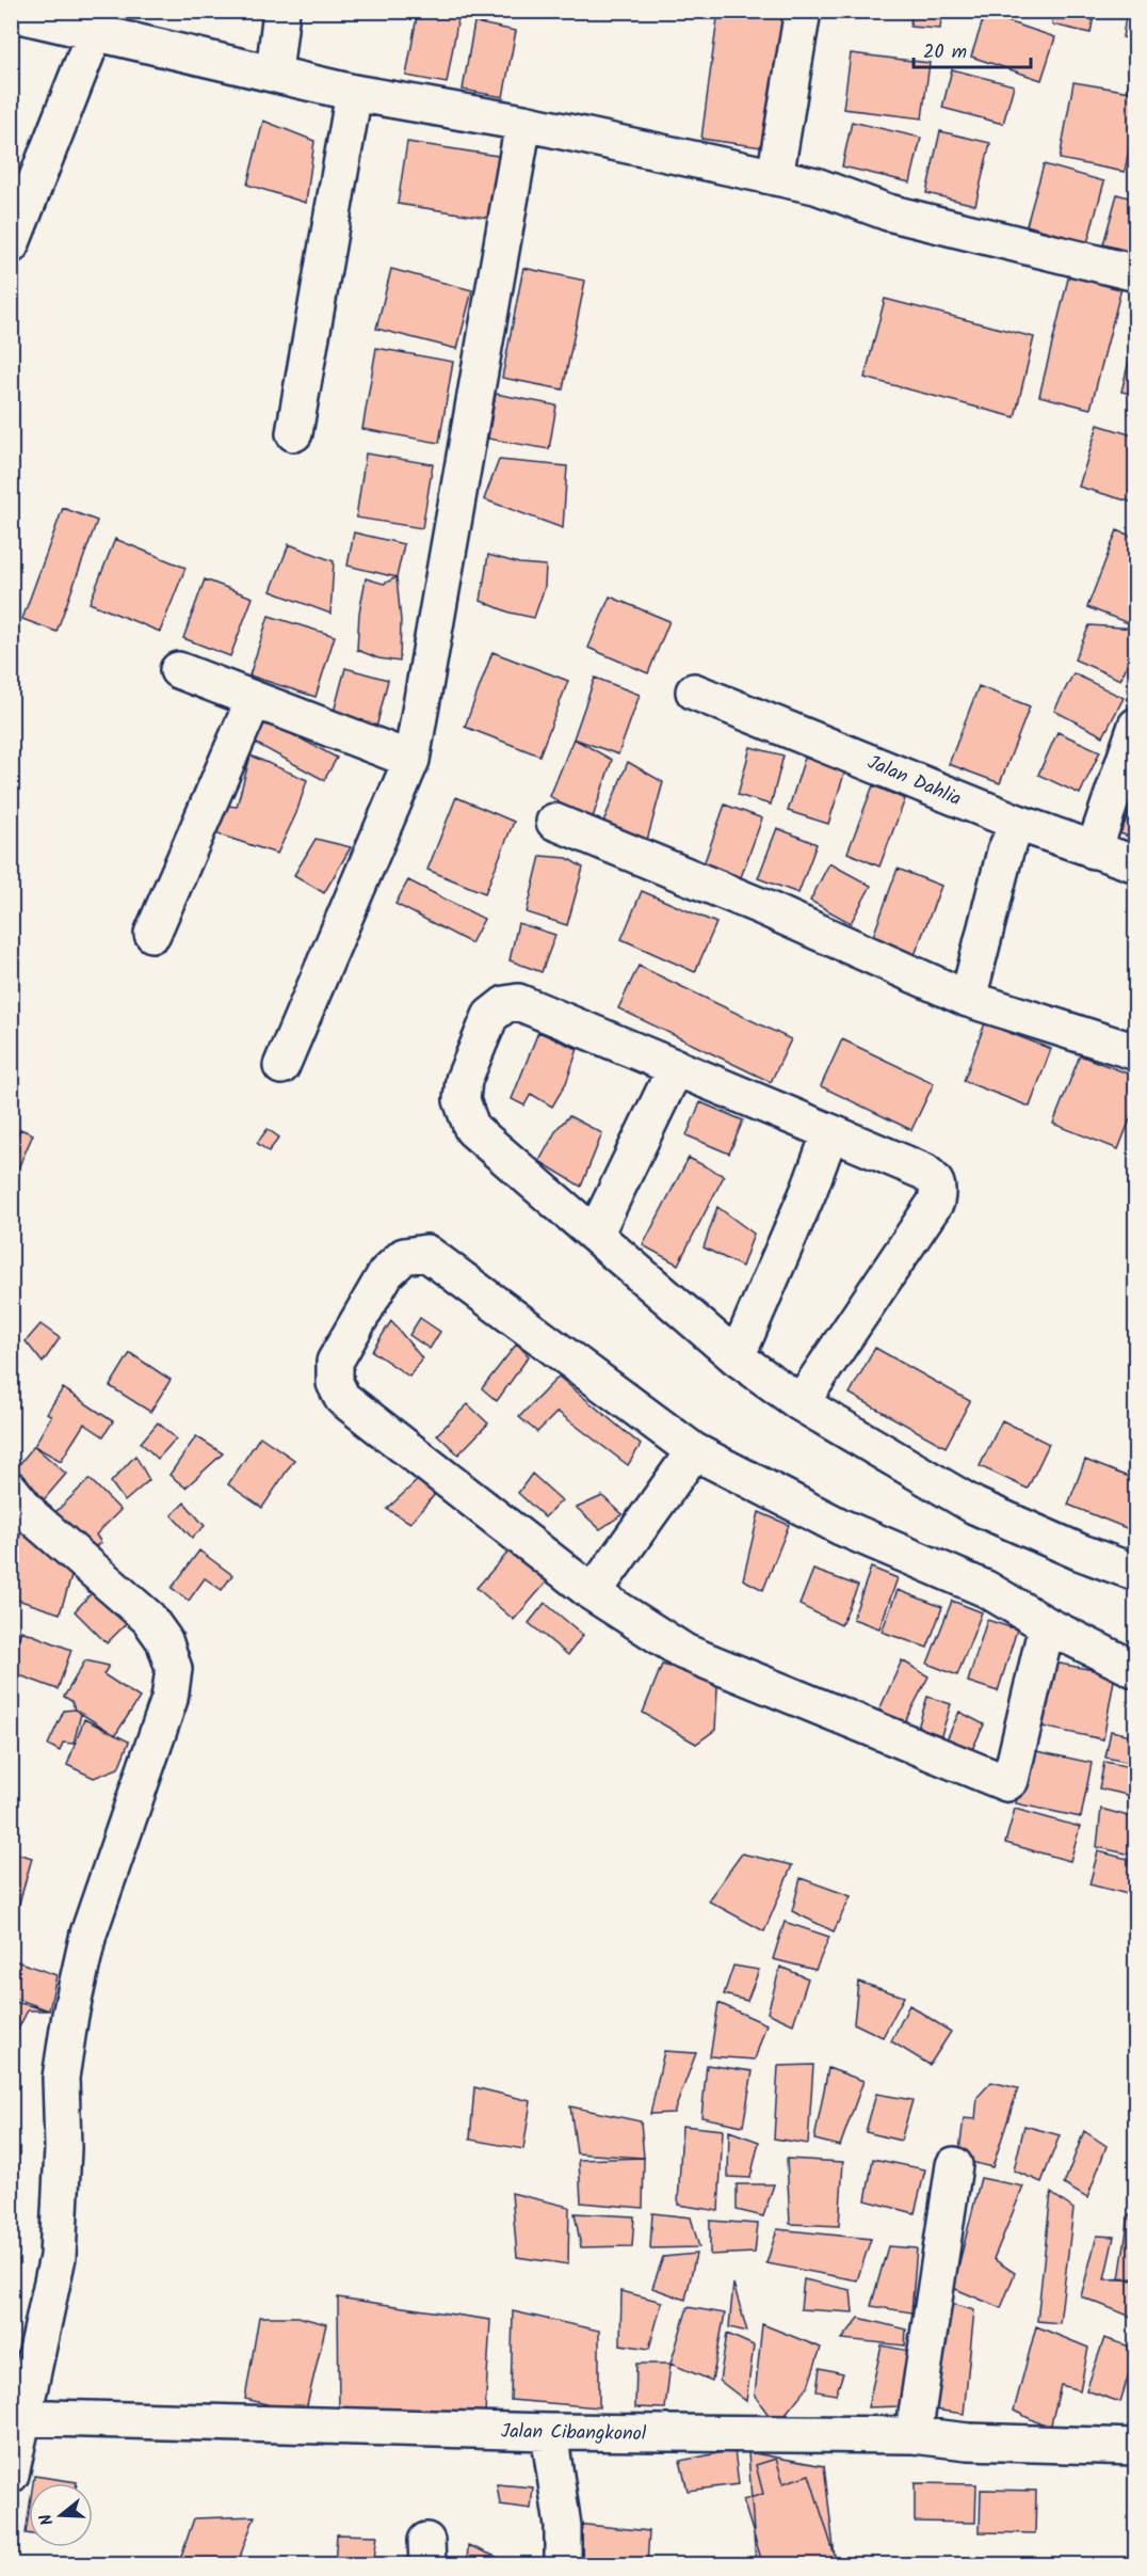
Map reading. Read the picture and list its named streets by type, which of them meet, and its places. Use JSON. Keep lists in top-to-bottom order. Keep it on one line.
{"streets":{"street":["Jalan Dahlia","Jalan Cibangkonol"]},"scale_bar":"20 m","north":"left"}
